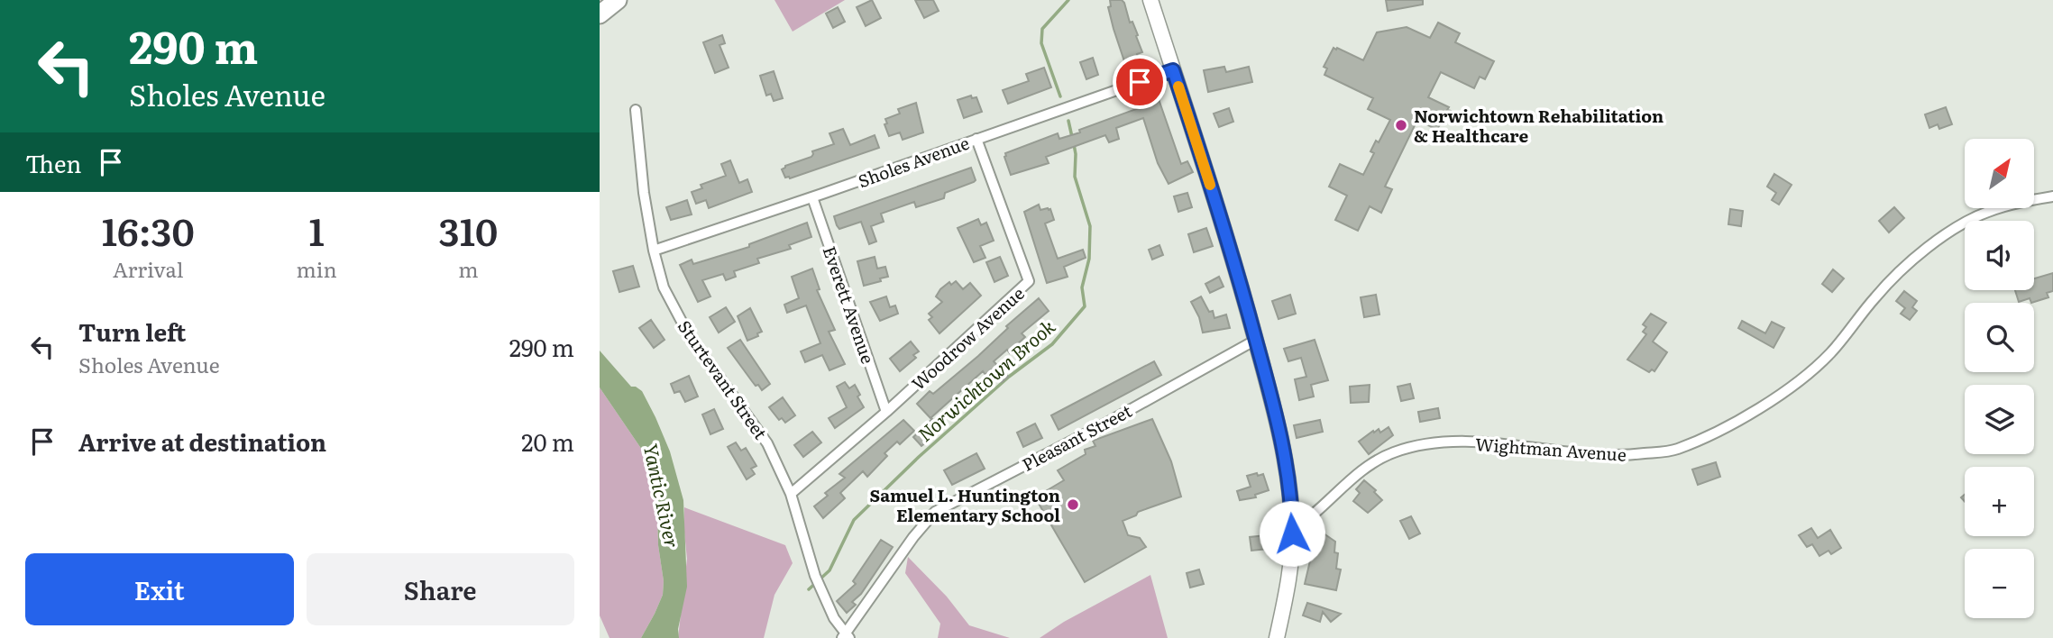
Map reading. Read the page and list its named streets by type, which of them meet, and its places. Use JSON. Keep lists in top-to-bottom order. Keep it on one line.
{"streets":{"street":["Sholes Avenue","Everett Avenue","Woodrow Avenue","Sturtevant Street","Pleasant Street","Wightman Avenue"]},"crossings":[["Sholes Avenue","Everett Avenue"],["Sholes Avenue","Woodrow Avenue"],["Sholes Avenue","Sturtevant Street"],["Everett Avenue","Woodrow Avenue"],["Woodrow Avenue","Sturtevant Street"],["Sturtevant Street","Pleasant Street"]],"water":["Norwichtown Brook","Yantic River"],"places":["Norwichtown Rehabilitation & Healthcare","Samuel L. Huntington Elementary School"],"north":"top right","page":{"turn":["290 m","Sholes Avenue"],"then":"Then","map_buttons":["+","−"],"eta":["16:30","Arrival","1","min","310","m"],"list":[{"name":"Turn left","note":"Sholes Avenue","value":"290 m"},{"name":"Arrive at destination","value":"20 m"}],"buttons":["Exit","Share"]}}
